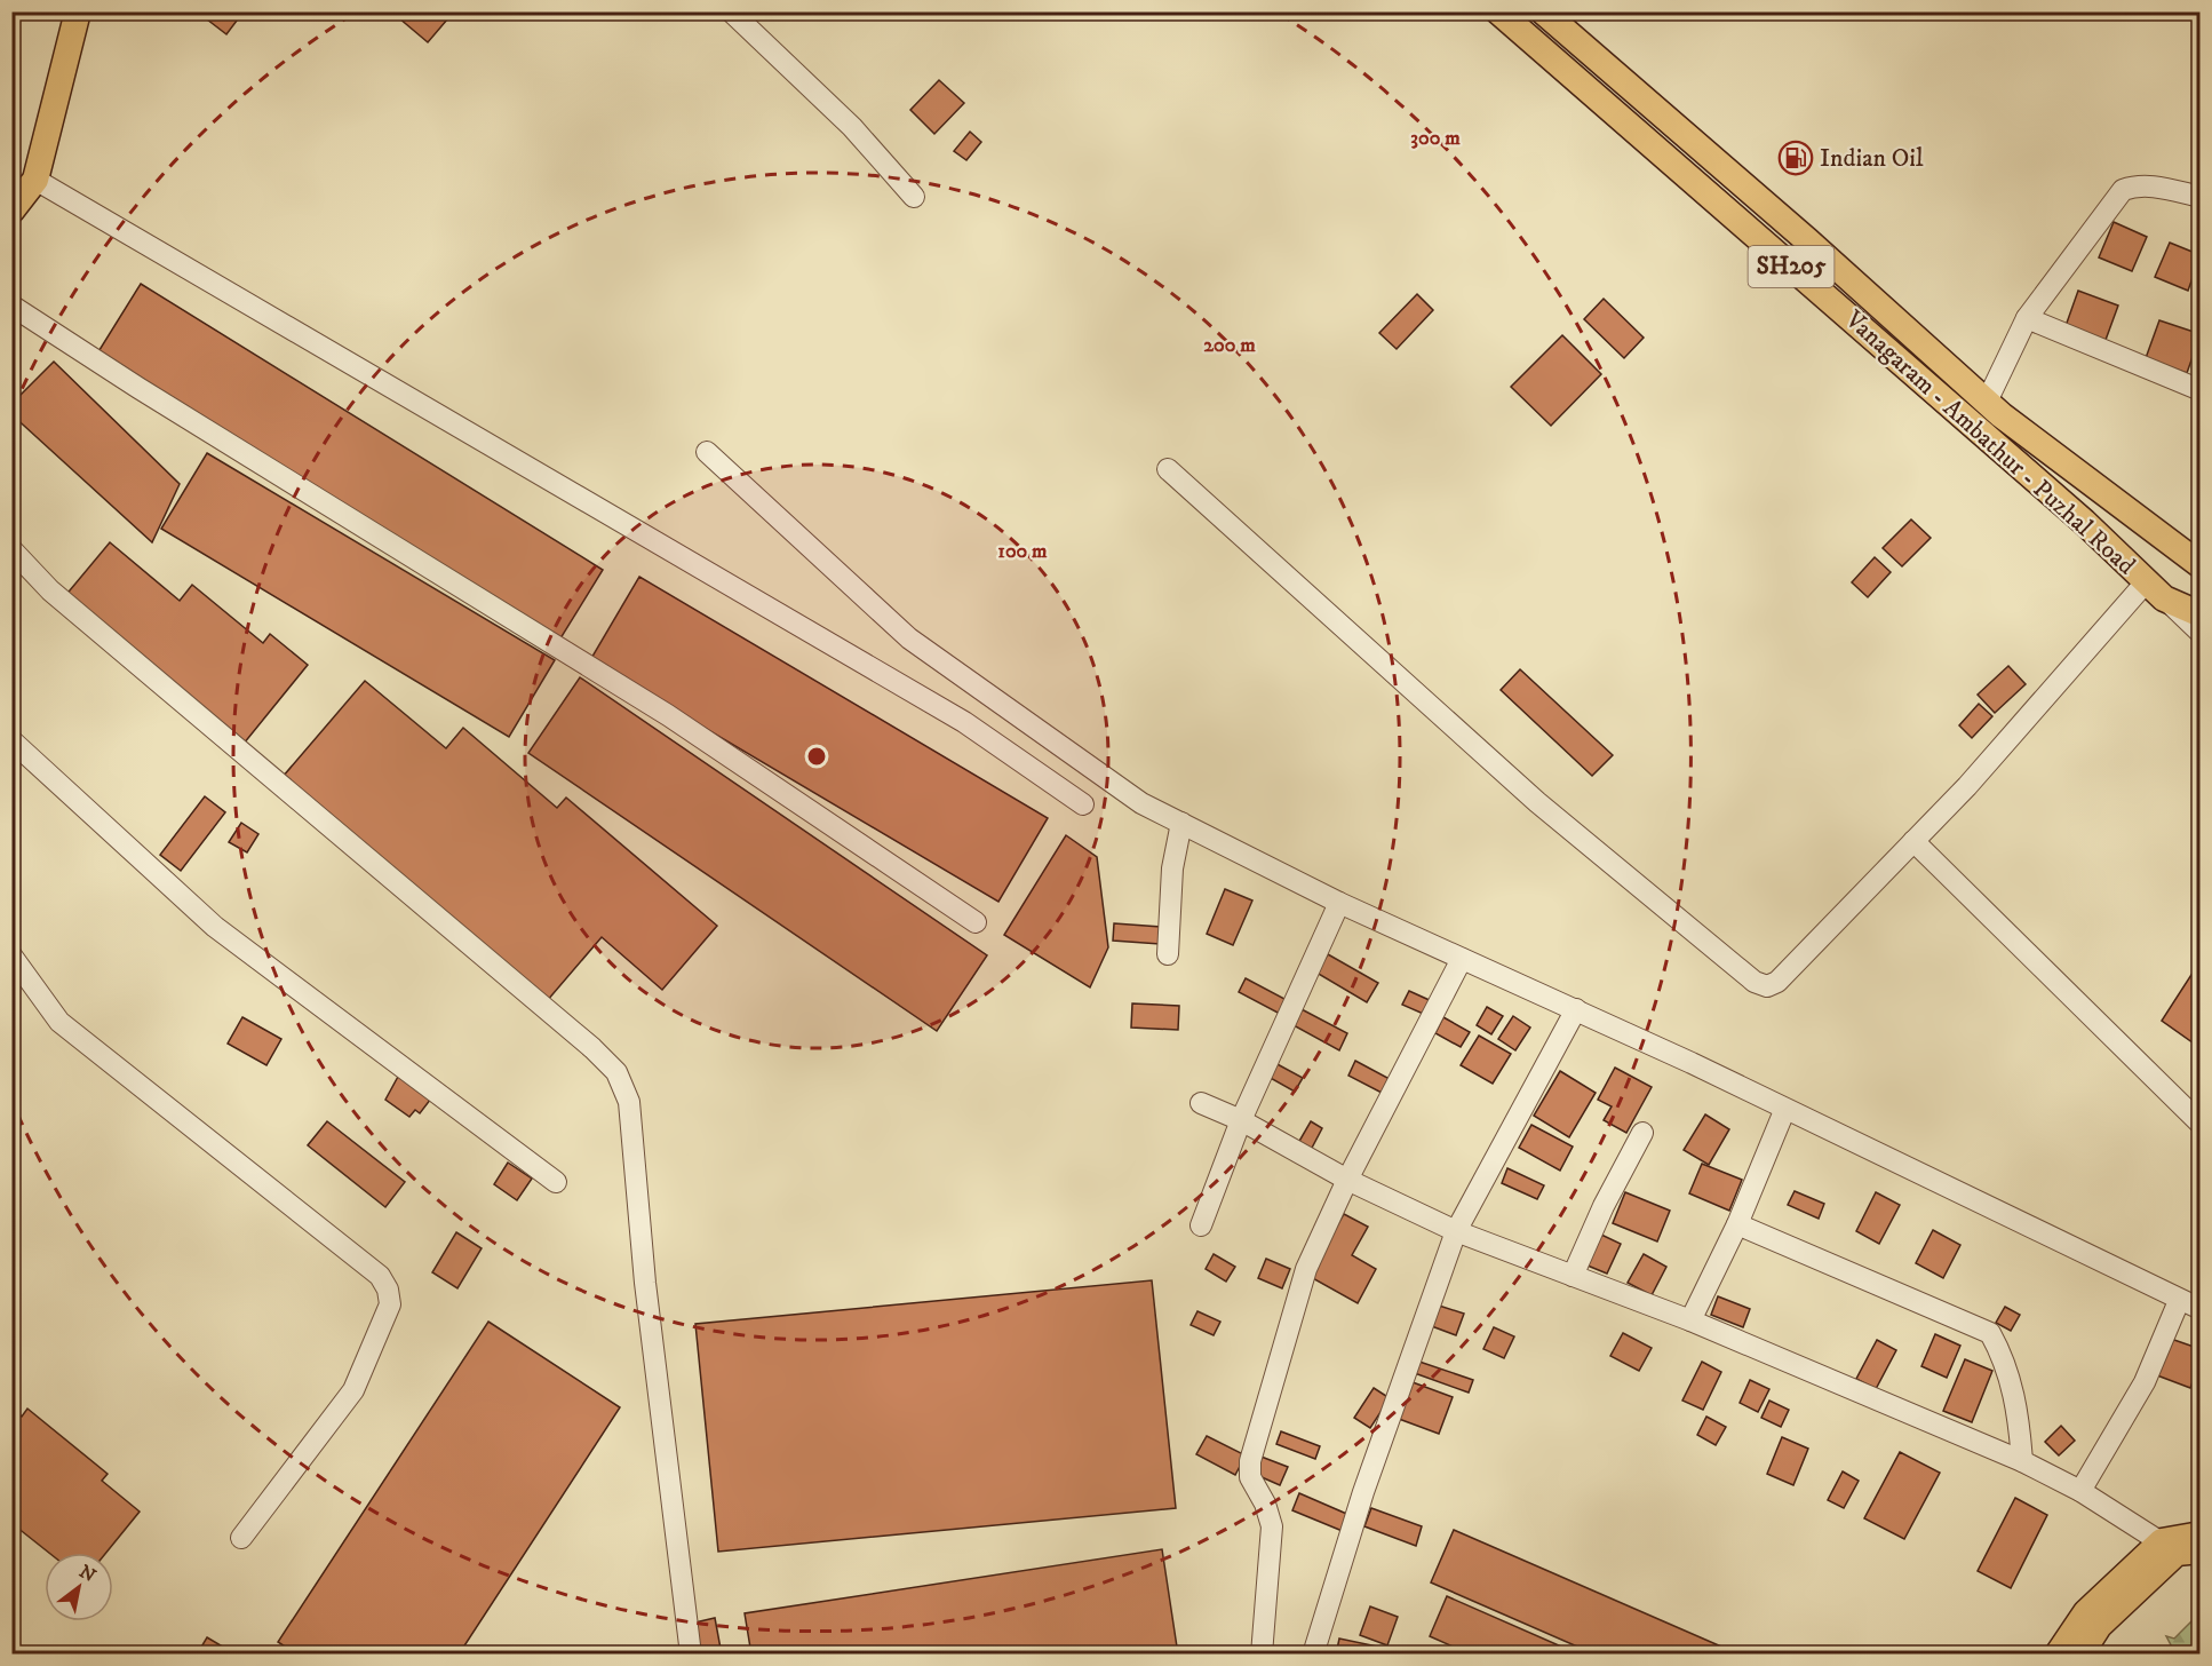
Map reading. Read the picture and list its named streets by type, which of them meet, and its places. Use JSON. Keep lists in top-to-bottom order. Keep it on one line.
{"streets":{"main road":["SH205","Vanagaram - Ambathur - Puzhal Road"]},"places":{"fuel station":["Indian Oil"]},"north":"top right","rings":["300 m","200 m","100 m"]}
